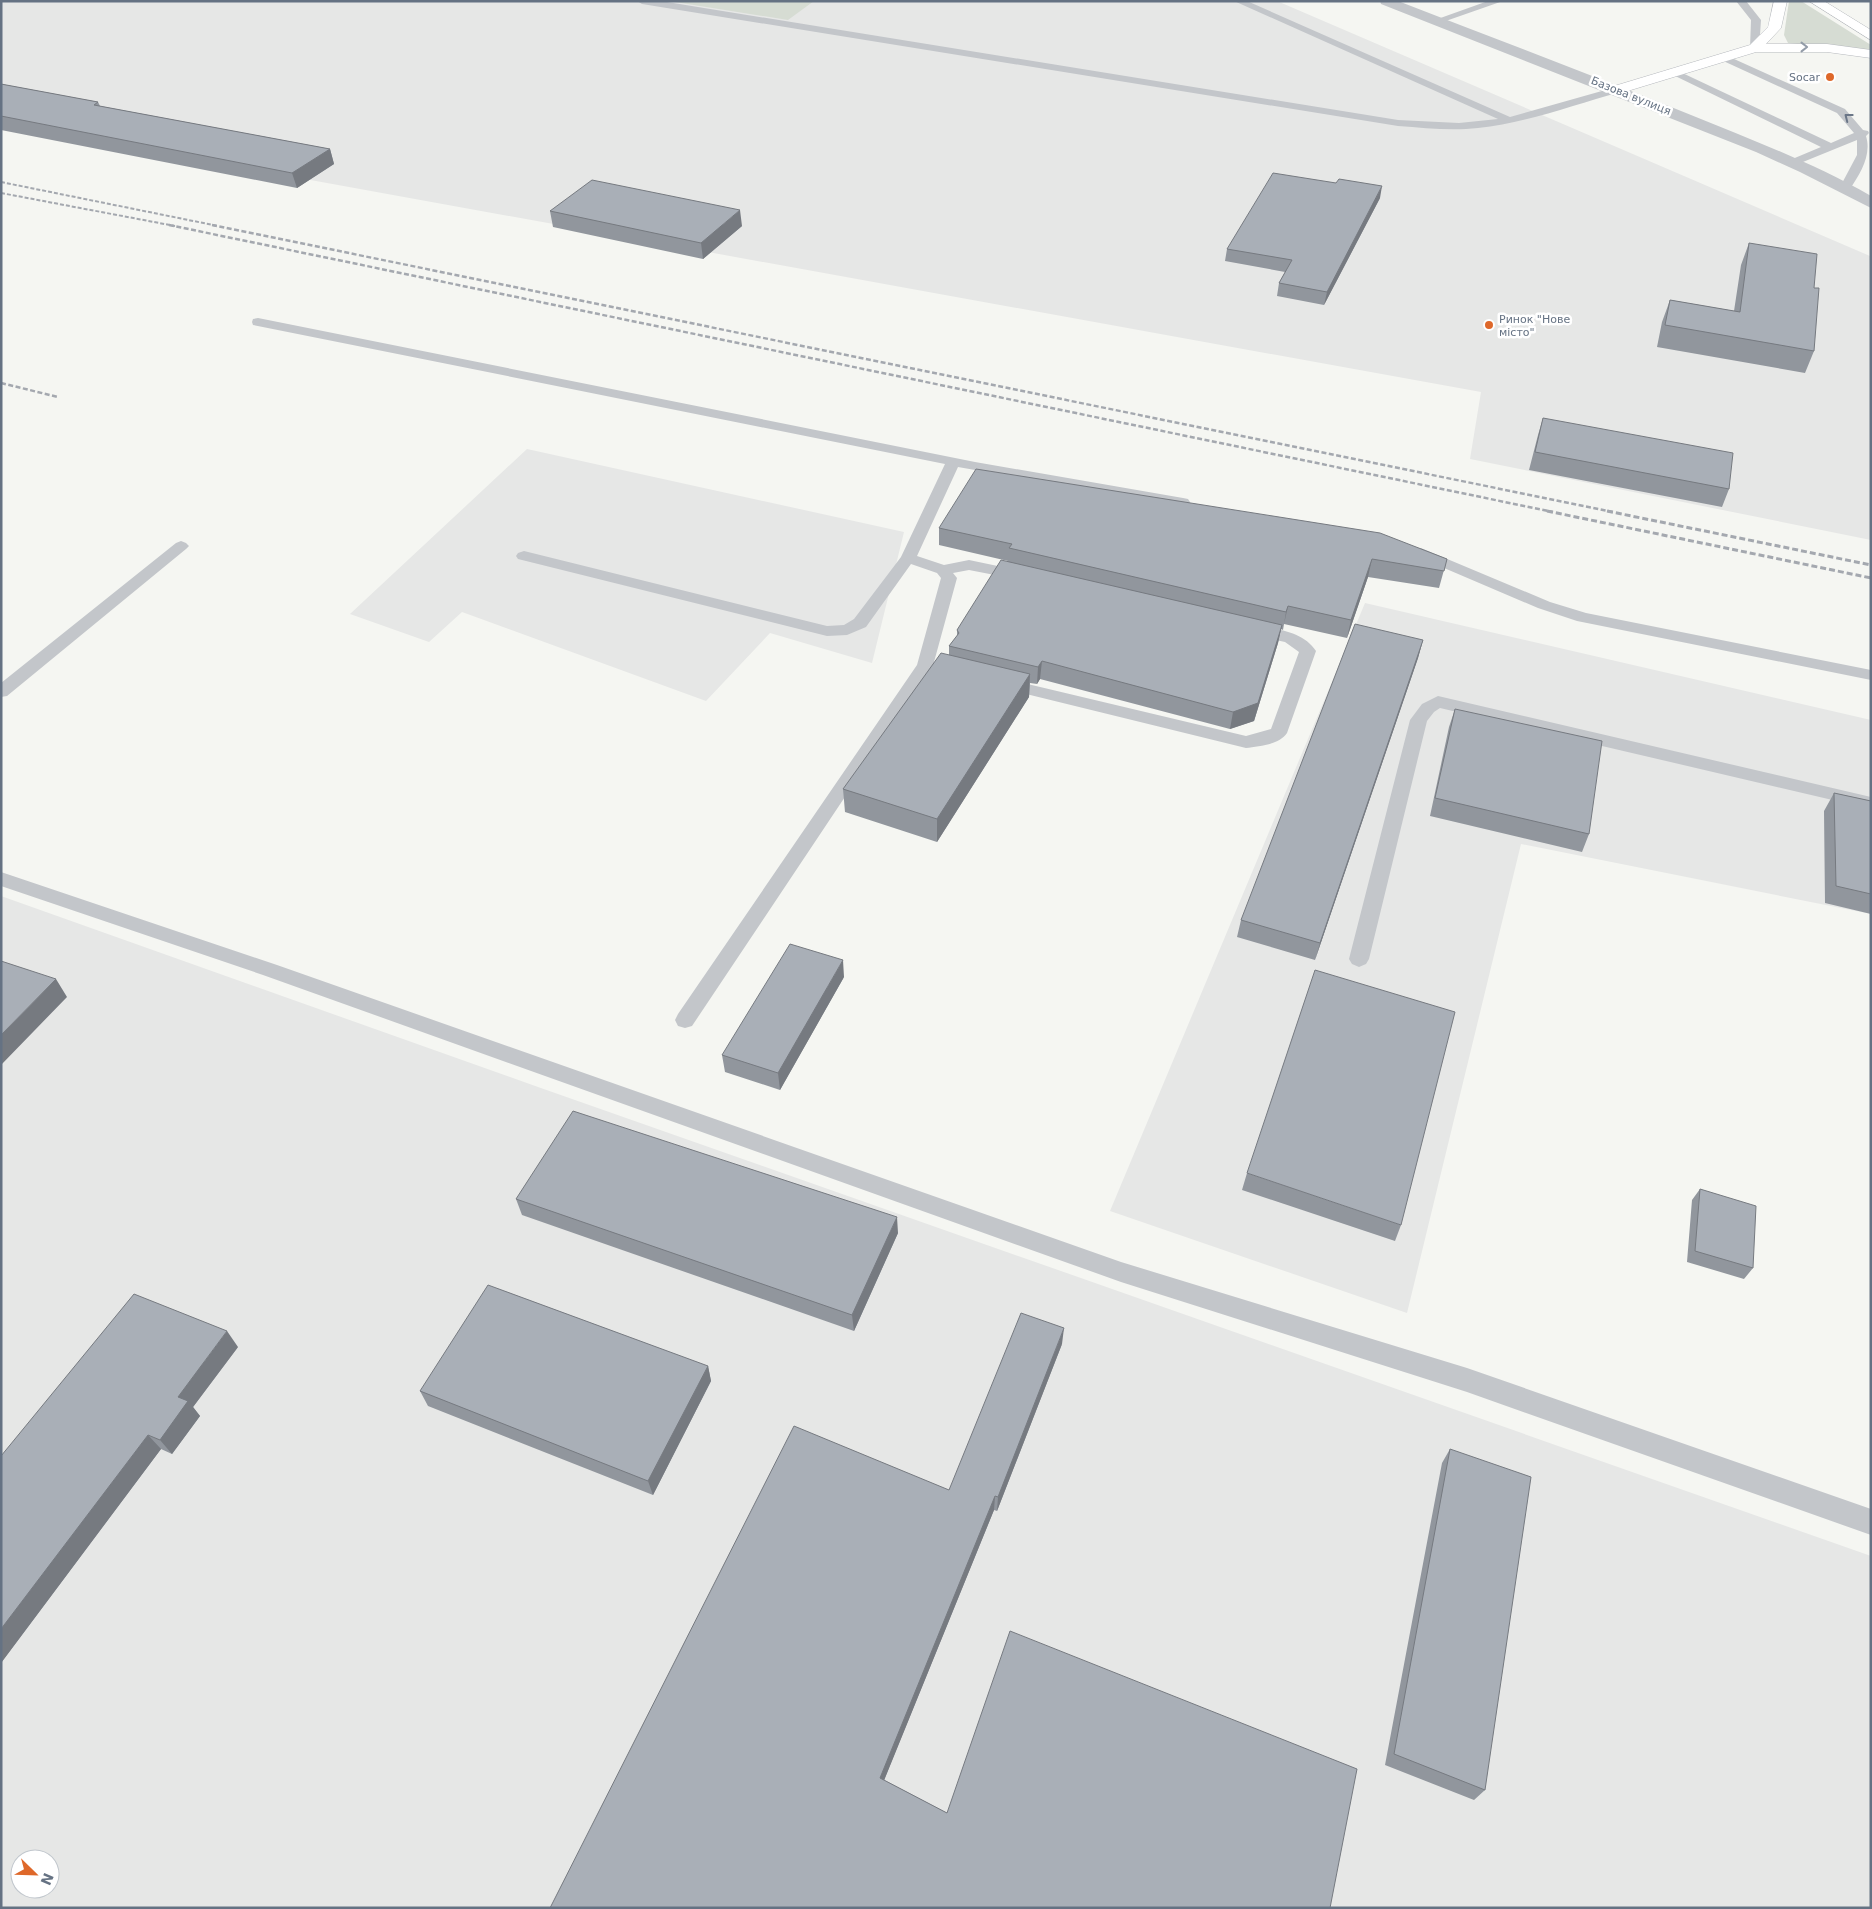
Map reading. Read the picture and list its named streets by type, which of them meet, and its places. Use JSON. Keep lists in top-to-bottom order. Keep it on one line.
{"streets":{"street":["Базова вулиця"]},"places":["Socar","Ринок \"Нове місто\""],"north":"bottom right"}
